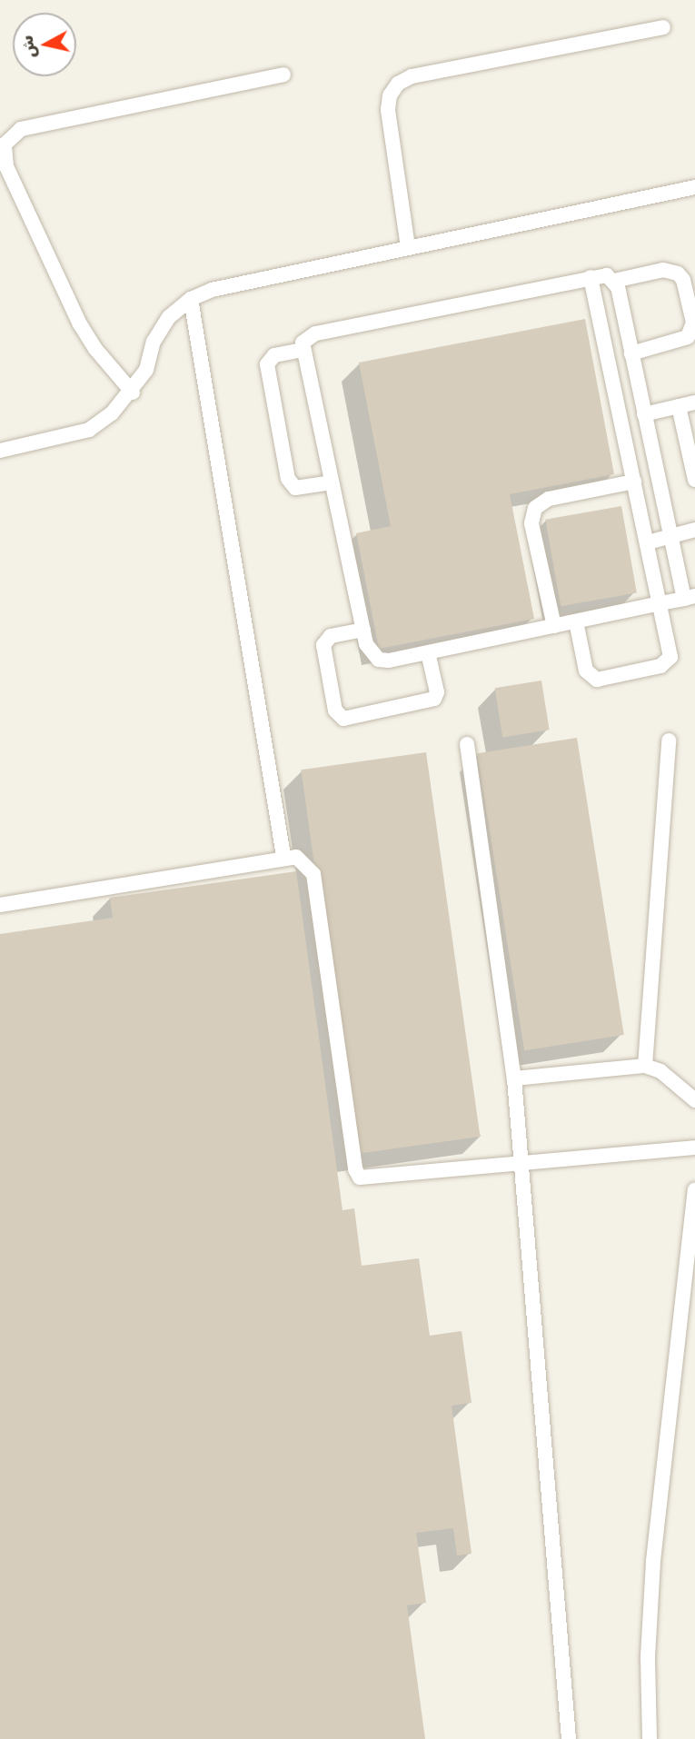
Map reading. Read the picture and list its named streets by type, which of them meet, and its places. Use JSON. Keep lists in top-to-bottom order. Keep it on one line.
{"north":"left"}
